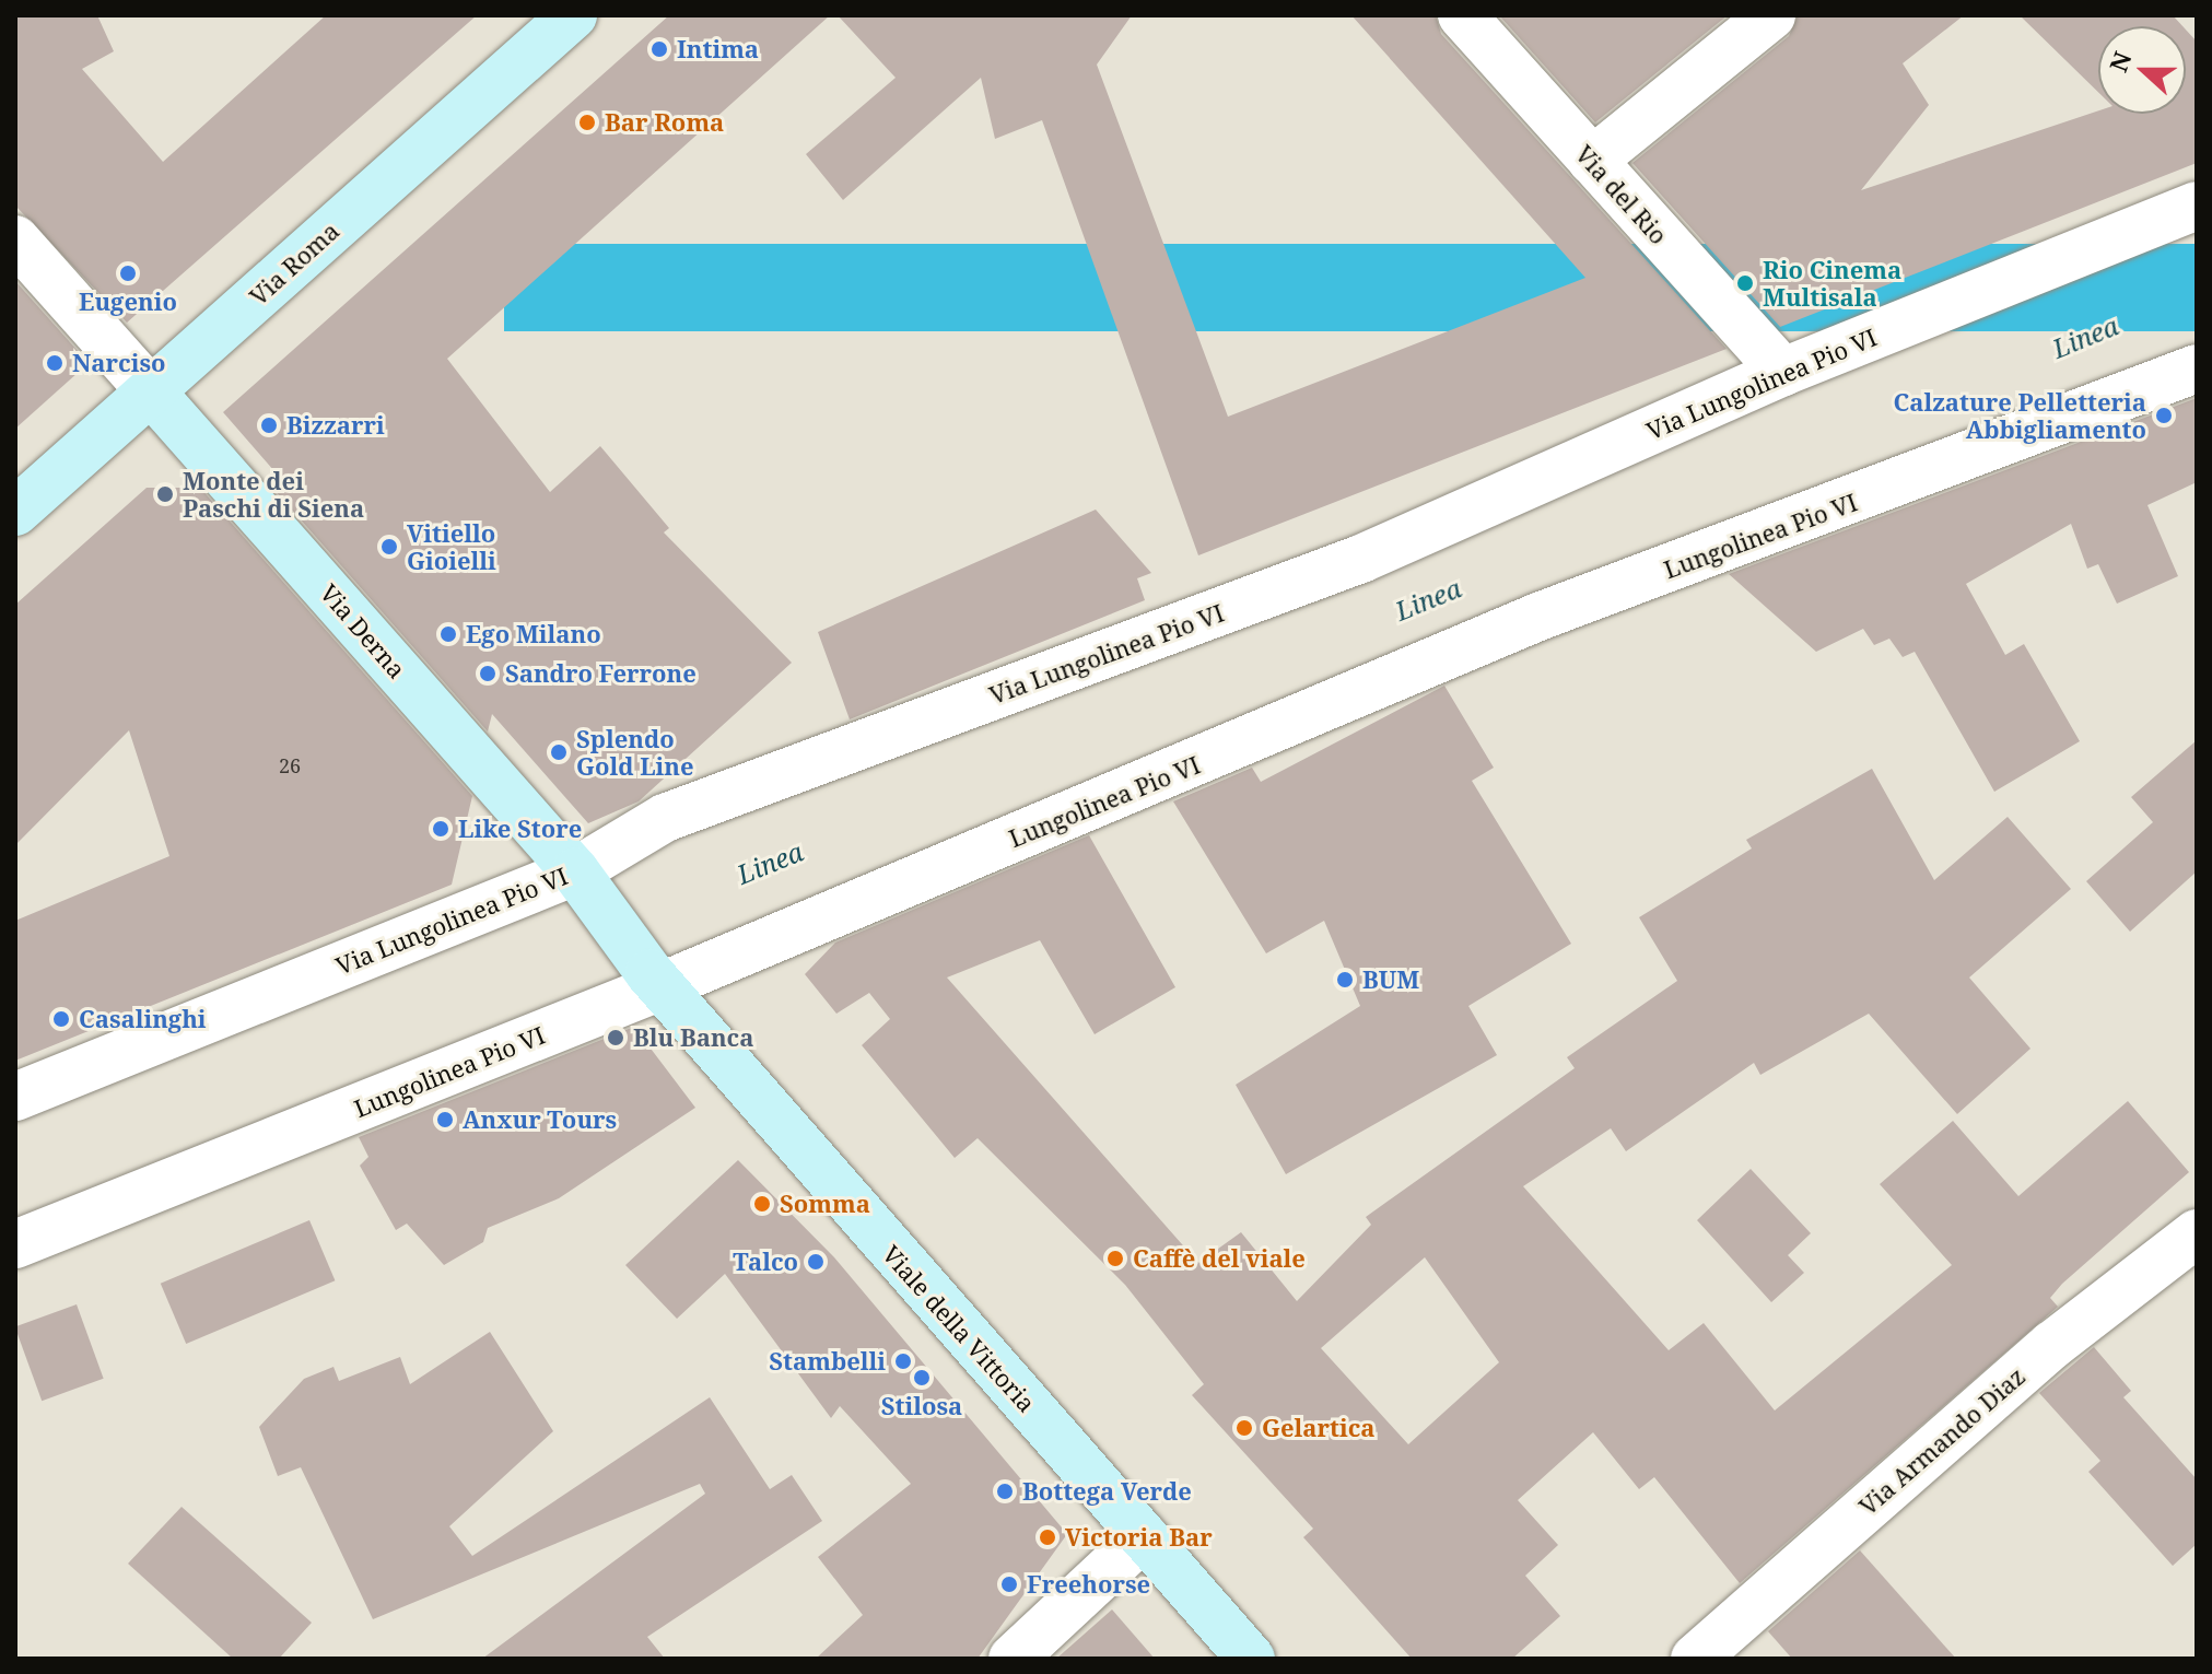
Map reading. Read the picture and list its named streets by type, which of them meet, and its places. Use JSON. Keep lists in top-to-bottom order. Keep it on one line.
{"streets":{"street":["Via del Rio","Via Roma","Via Lungolinea Pio VI","Lungolinea Pio VI","Via Derna","Viale della Vittoria","Via Armando Diaz"]},"crossings":[["Via del Rio","Via Lungolinea Pio VI"],["Via Roma","Via Derna"],["Via Lungolinea Pio VI","Via Derna"],["Via Lungolinea Pio VI","Viale della Vittoria"],["Lungolinea Pio VI","Viale della Vittoria"],["Via Derna","Viale della Vittoria"]],"water":["Linea"],"places":["Intima","Bar Roma","Eugenio","Rio Cinema Multisala","Narciso","Calzature Pelletteria Abbigliamento","Bizzarri","Monte dei Paschi di Siena","Vitiello Gioielli","Ego Milano","Sandro Ferrone","Splendo Gold Line","Like Store","BUM","Casalinghi","Blu Banca","Anxur Tours","Somma","Caffè del viale","Talco","Stambelli","Stilosa","Gelartica","Bottega Verde","Victoria Bar","Freehorse"],"house_numbers":["26"],"north":"left"}
